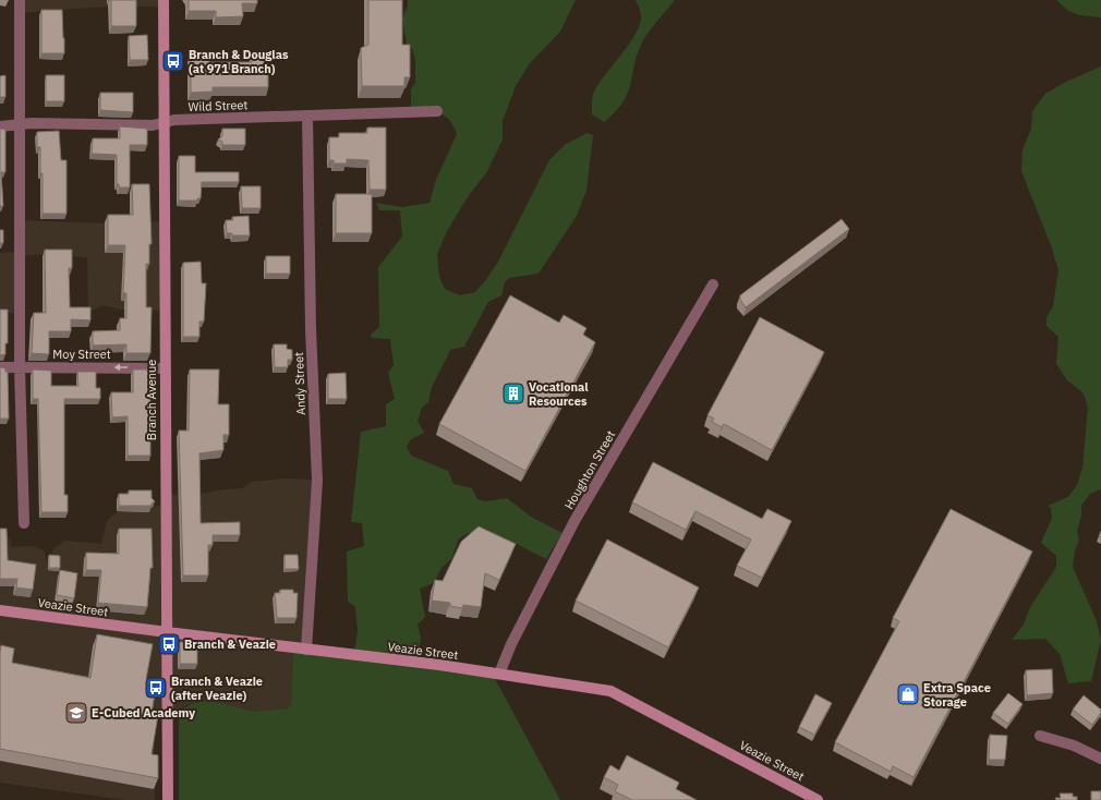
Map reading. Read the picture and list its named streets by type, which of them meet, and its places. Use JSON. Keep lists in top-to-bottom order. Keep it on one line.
{"streets":{"street":["Wild Street","Moy Street","Andy Street","Branch Avenue","Houghton Street","Veazie Street"]},"crossings":[["Wild Street","Andy Street"],["Wild Street","Branch Avenue"],["Moy Street","Branch Avenue"],["Andy Street","Veazie Street"],["Branch Avenue","Veazie Street"],["Houghton Street","Veazie Street"]],"one_way":["Moy Street"],"places":{"bus stop":["Branch & Douglas (at 971 Branch)","Branch & Veazie","Branch & Veazie (after Veazie)"],"building":["Vocational Resources"],"shop":["Extra Space Storage"],"school or university":["E-Cubed Academy"]}}
